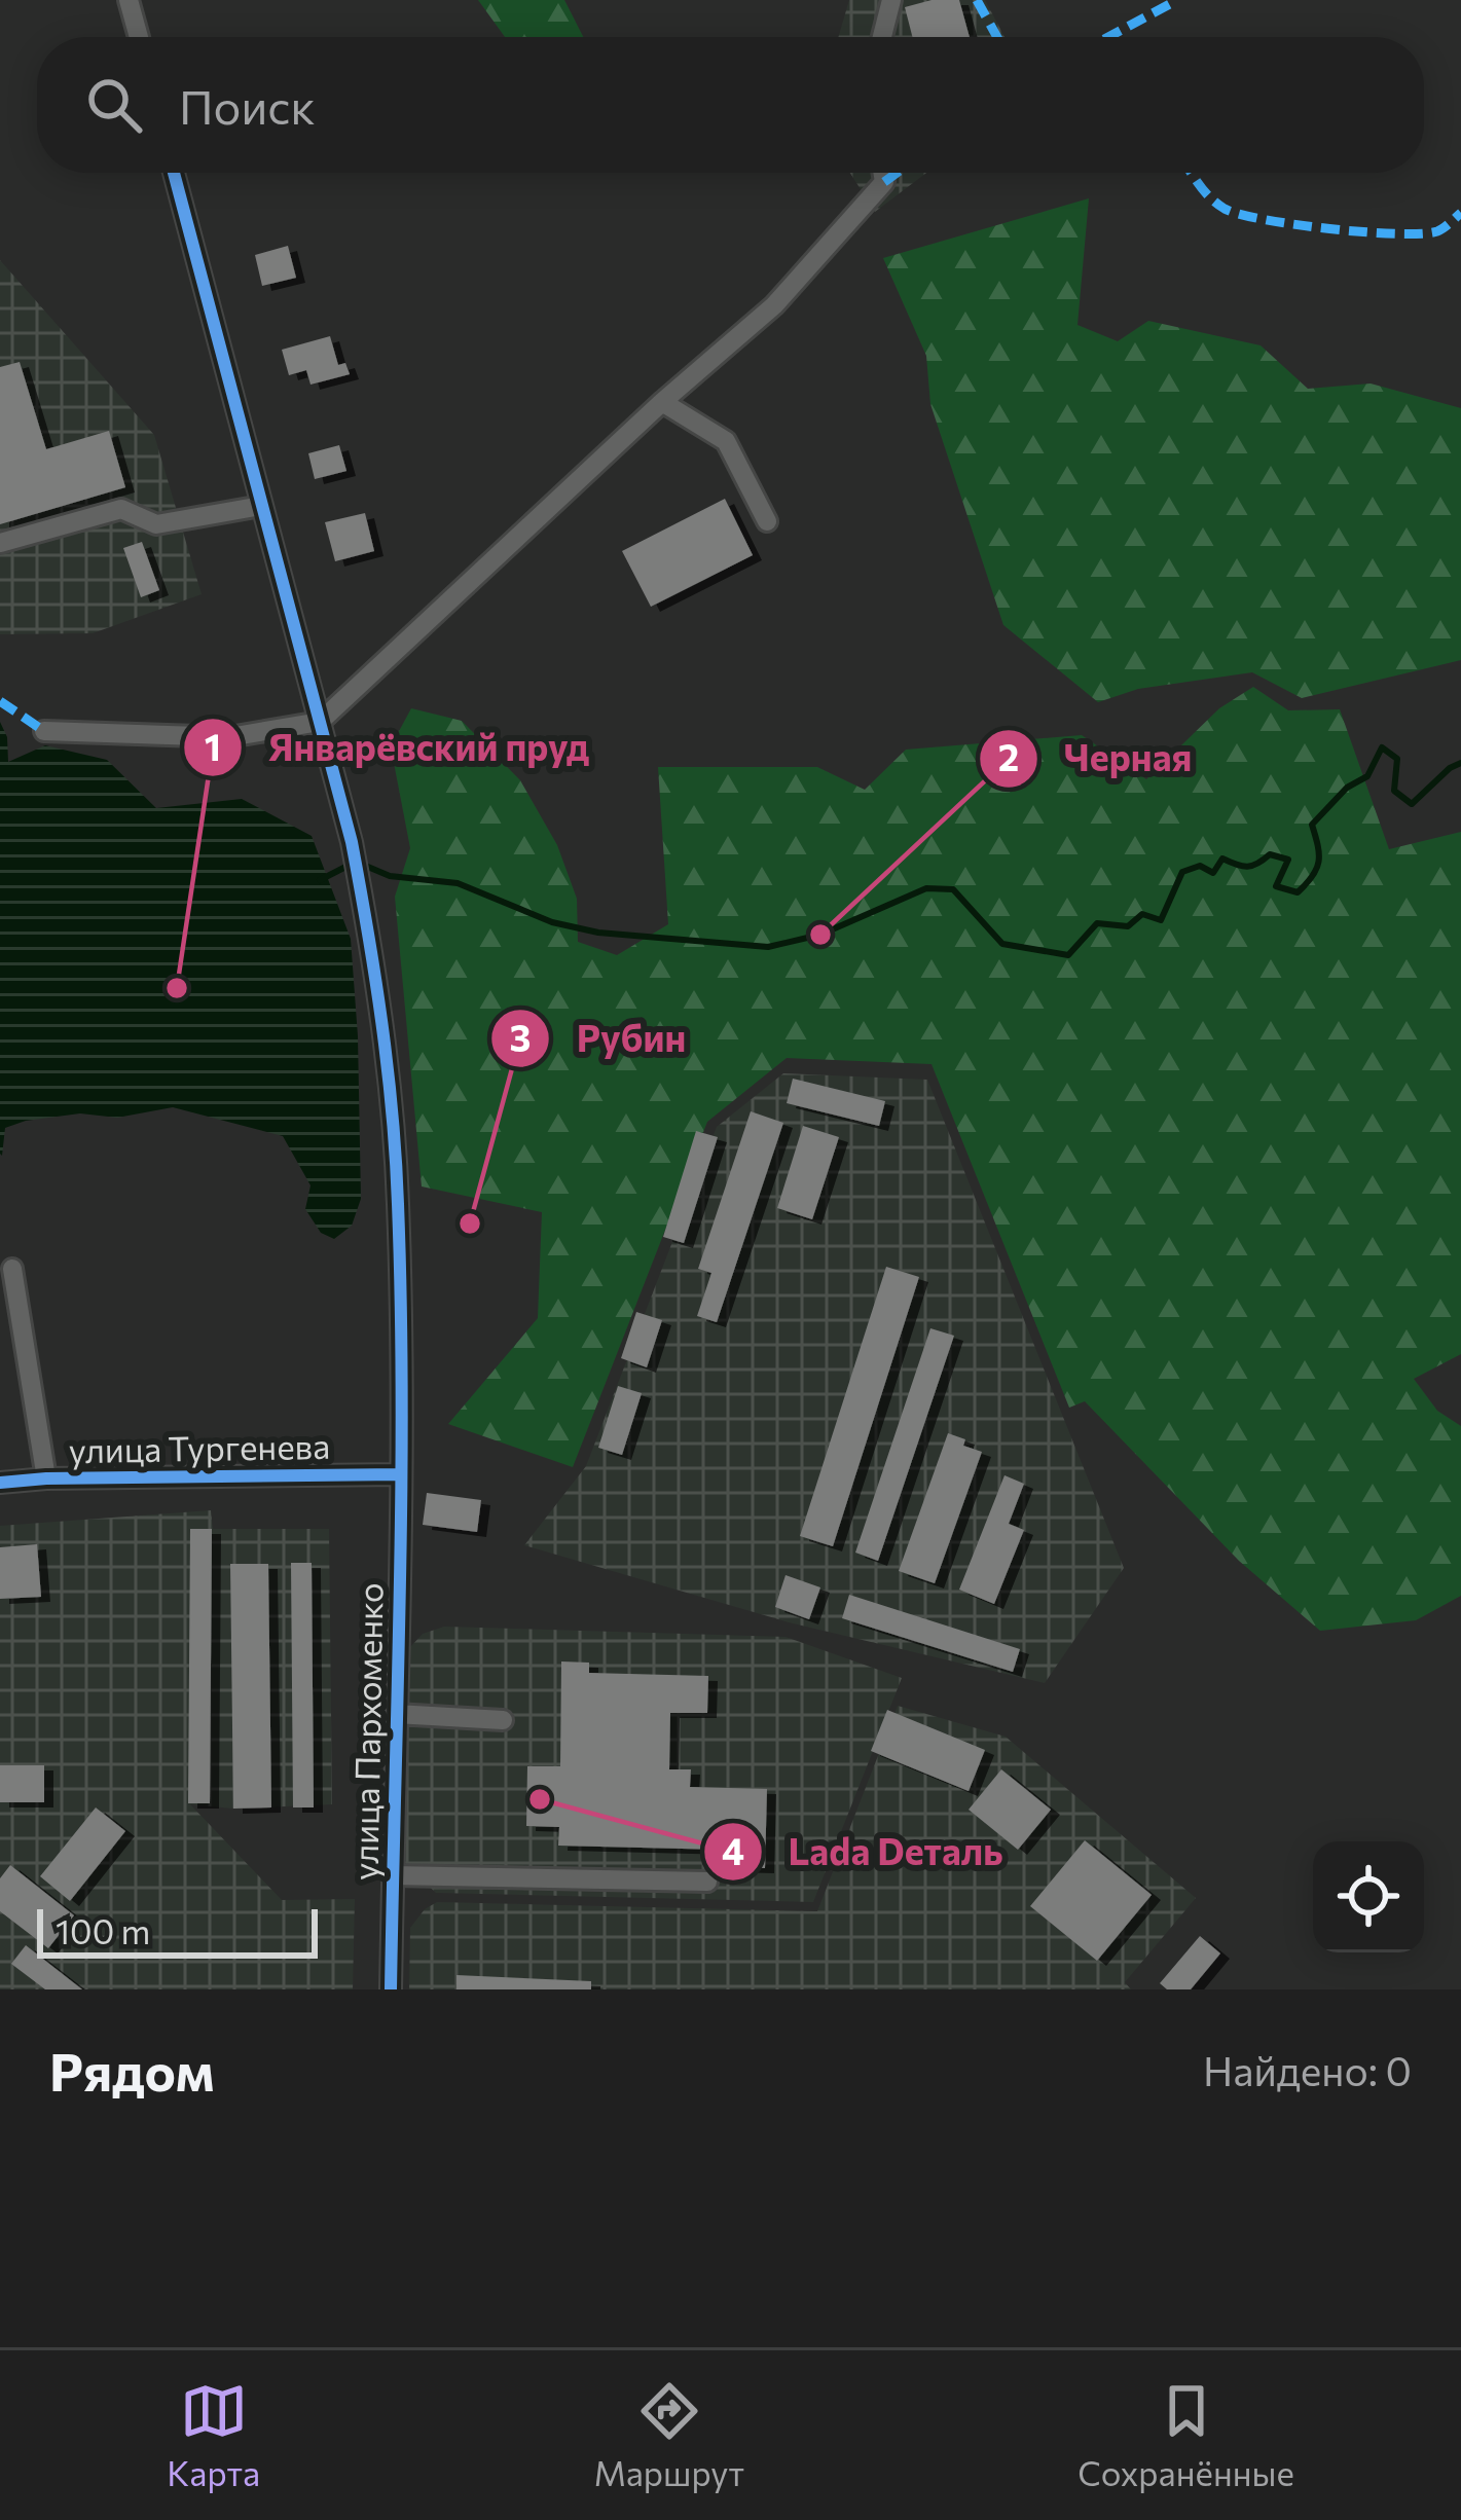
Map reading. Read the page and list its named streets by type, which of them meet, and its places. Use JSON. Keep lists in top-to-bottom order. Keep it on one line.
{"streets":{"street":["улица Тургенева","улица Пархоменко"]},"crossings":[["улица Тургенева","улица Пархоменко"]],"places":["Черная","Январёвский пруд","Рубин","Lada Dеталь"],"scale_bar":"100 m","page":{"search":"Поиск","scale":"100 m","heading":["Рядом","Найдено: 0"],"nav":["Карта","Маршрут","Сохранённые"]}}
